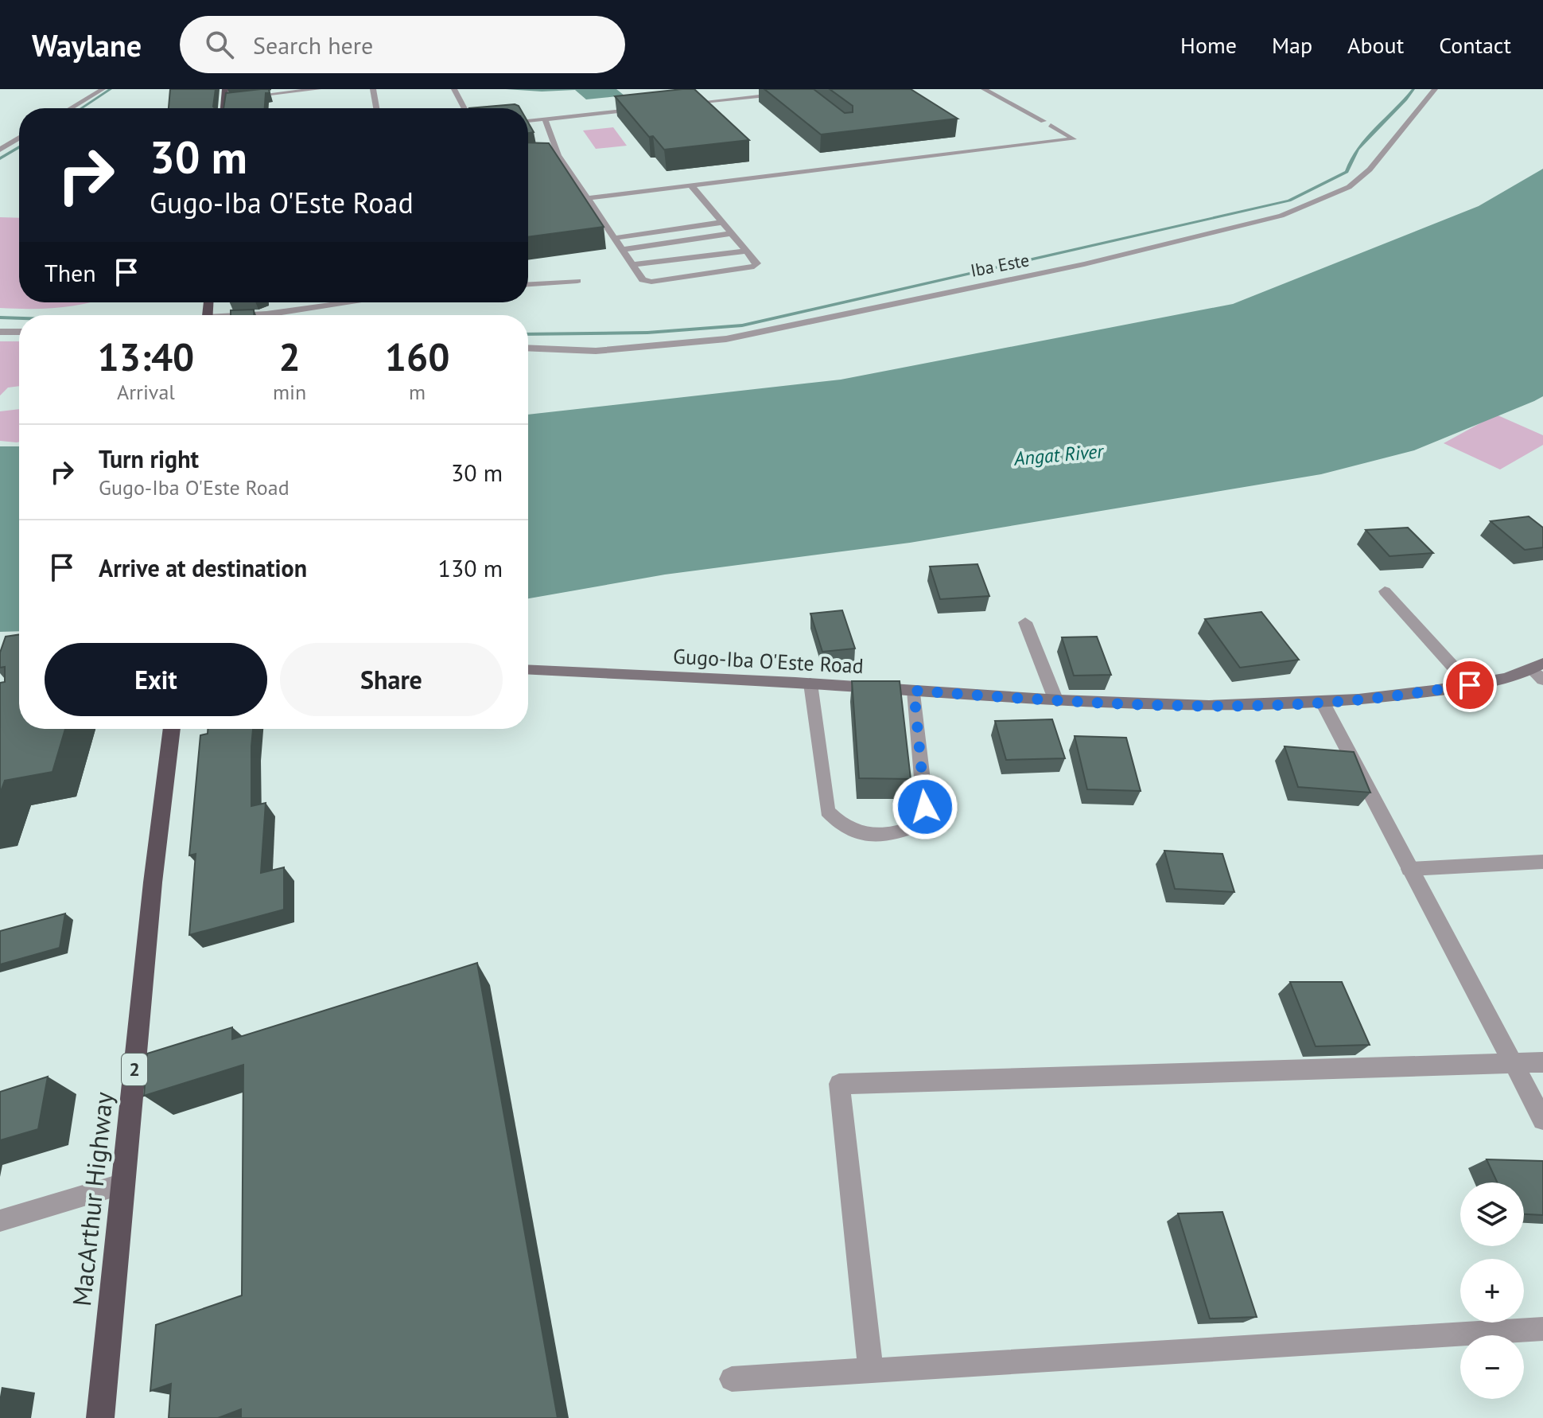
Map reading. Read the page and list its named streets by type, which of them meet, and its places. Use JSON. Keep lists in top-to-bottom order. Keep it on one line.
{"streets":{"highway":["2","MacArthur Highway"],"main road":["Gugo-Iba O'Este Road"],"street":["Iba Este"]},"water":["Angat River"],"page":{"header":"Waylane","search":"Search here","nav":["Home","Map","About","Contact"],"turn":["30 m","Gugo-Iba O'Este Road"],"then":"Then","eta":["13:40","Arrival","2","min","160","m"],"list":[{"name":"Turn right","note":"Gugo-Iba O'Este Road","value":"30 m"},{"name":"Arrive at destination","value":"130 m"}],"buttons":["Exit","Share"],"map_buttons":["+","−"]}}
